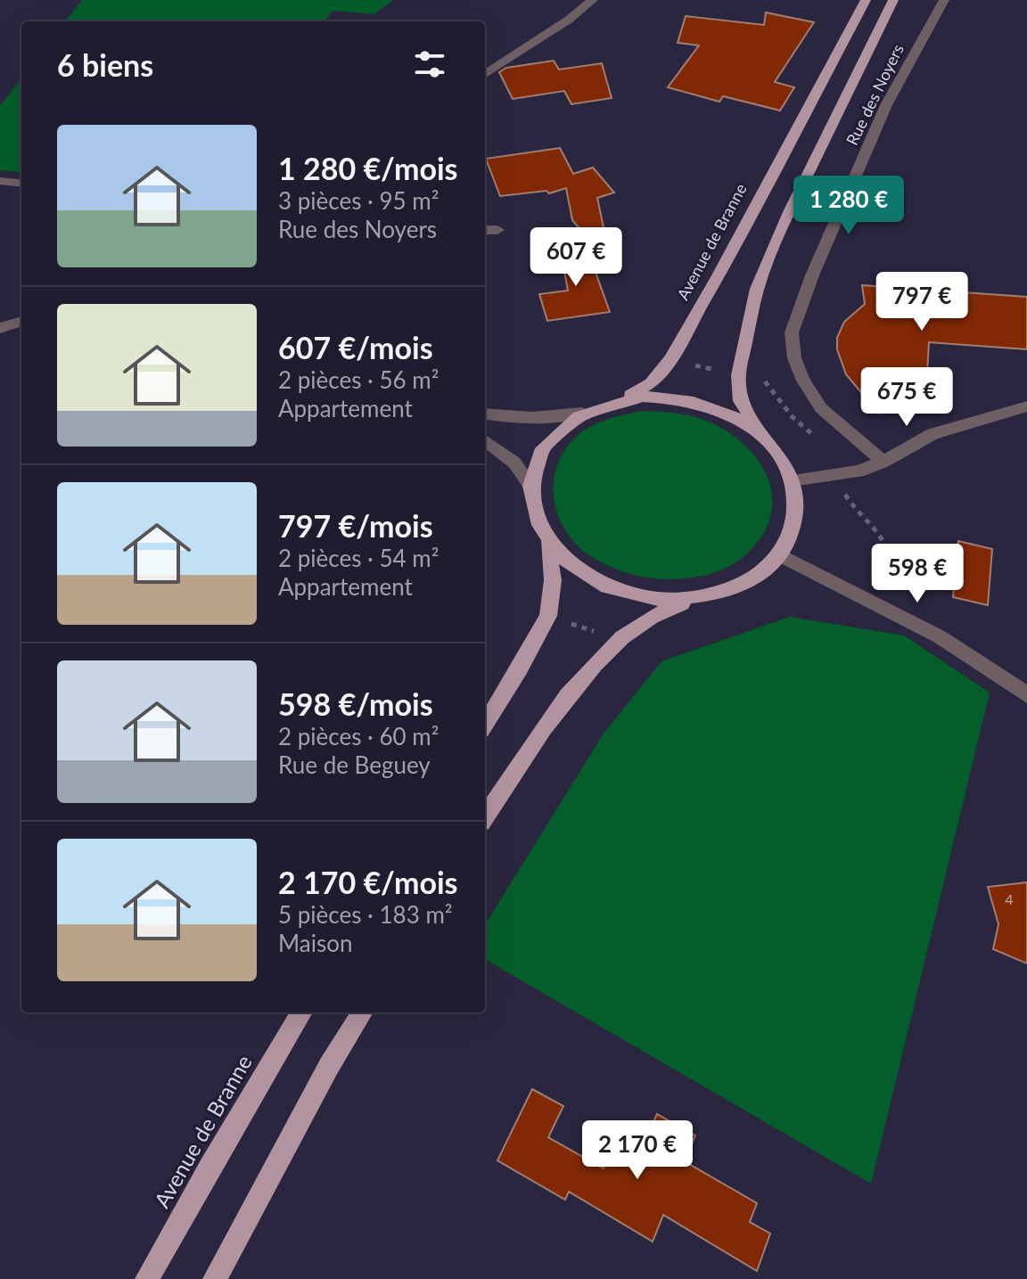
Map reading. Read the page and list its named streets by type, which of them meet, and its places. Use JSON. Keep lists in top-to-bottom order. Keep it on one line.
{"streets":{"main road":["Avenue de Branne"],"street":["Rue des Noyers"]},"house_numbers":["4"],"page":{"heading":"6 biens","list":[{"name":"1 280 €/mois","note":"3 pièces · 95 m² · Rue des Noyers"},{"name":"607 €/mois","note":"2 pièces · 56 m² · Appartement"},{"name":"797 €/mois","note":"2 pièces · 54 m² · Appartement"},{"name":"598 €/mois","note":"2 pièces · 60 m² · Rue de Beguey"},{"name":"2 170 €/mois","note":"5 pièces · 183 m² · Maison"}],"price":["1 280 €","607 €","797 €","675 €","598 €","2 170 €"]}}
